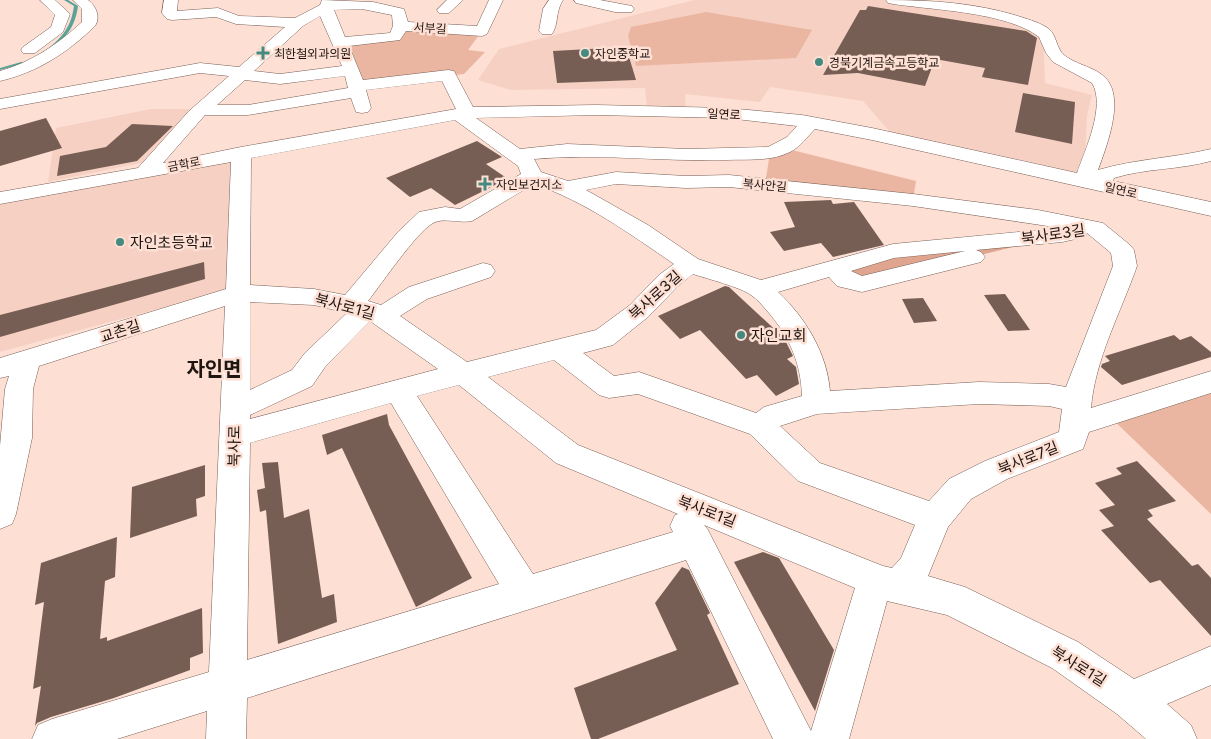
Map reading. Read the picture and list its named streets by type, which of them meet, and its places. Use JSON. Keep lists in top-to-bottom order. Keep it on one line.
{"streets":{"street":["서부길","일연로","금학로","북사안길","북사로3길","북사로1길","교촌길","북사로","북사로7길"]},"crossings":[["일연로","금학로"],["일연로","북사로3길"],["금학로","북사로"],["북사안길","북사로3길"],["북사안길","북사로7길"],["북사로3길","북사로1길"],["북사로3길","북사로"],["북사로3길","북사로7길"],["북사로1길","교촌길"],["북사로1길","북사로"],["북사로1길","북사로7길"],["교촌길","북사로"]],"districts":["자인면"],"places":{"health":["최한철외과의원","자인보건지소"],"other":["자인중학교","경북기계금속고등학교","자인초등학교","자인교회"]}}
